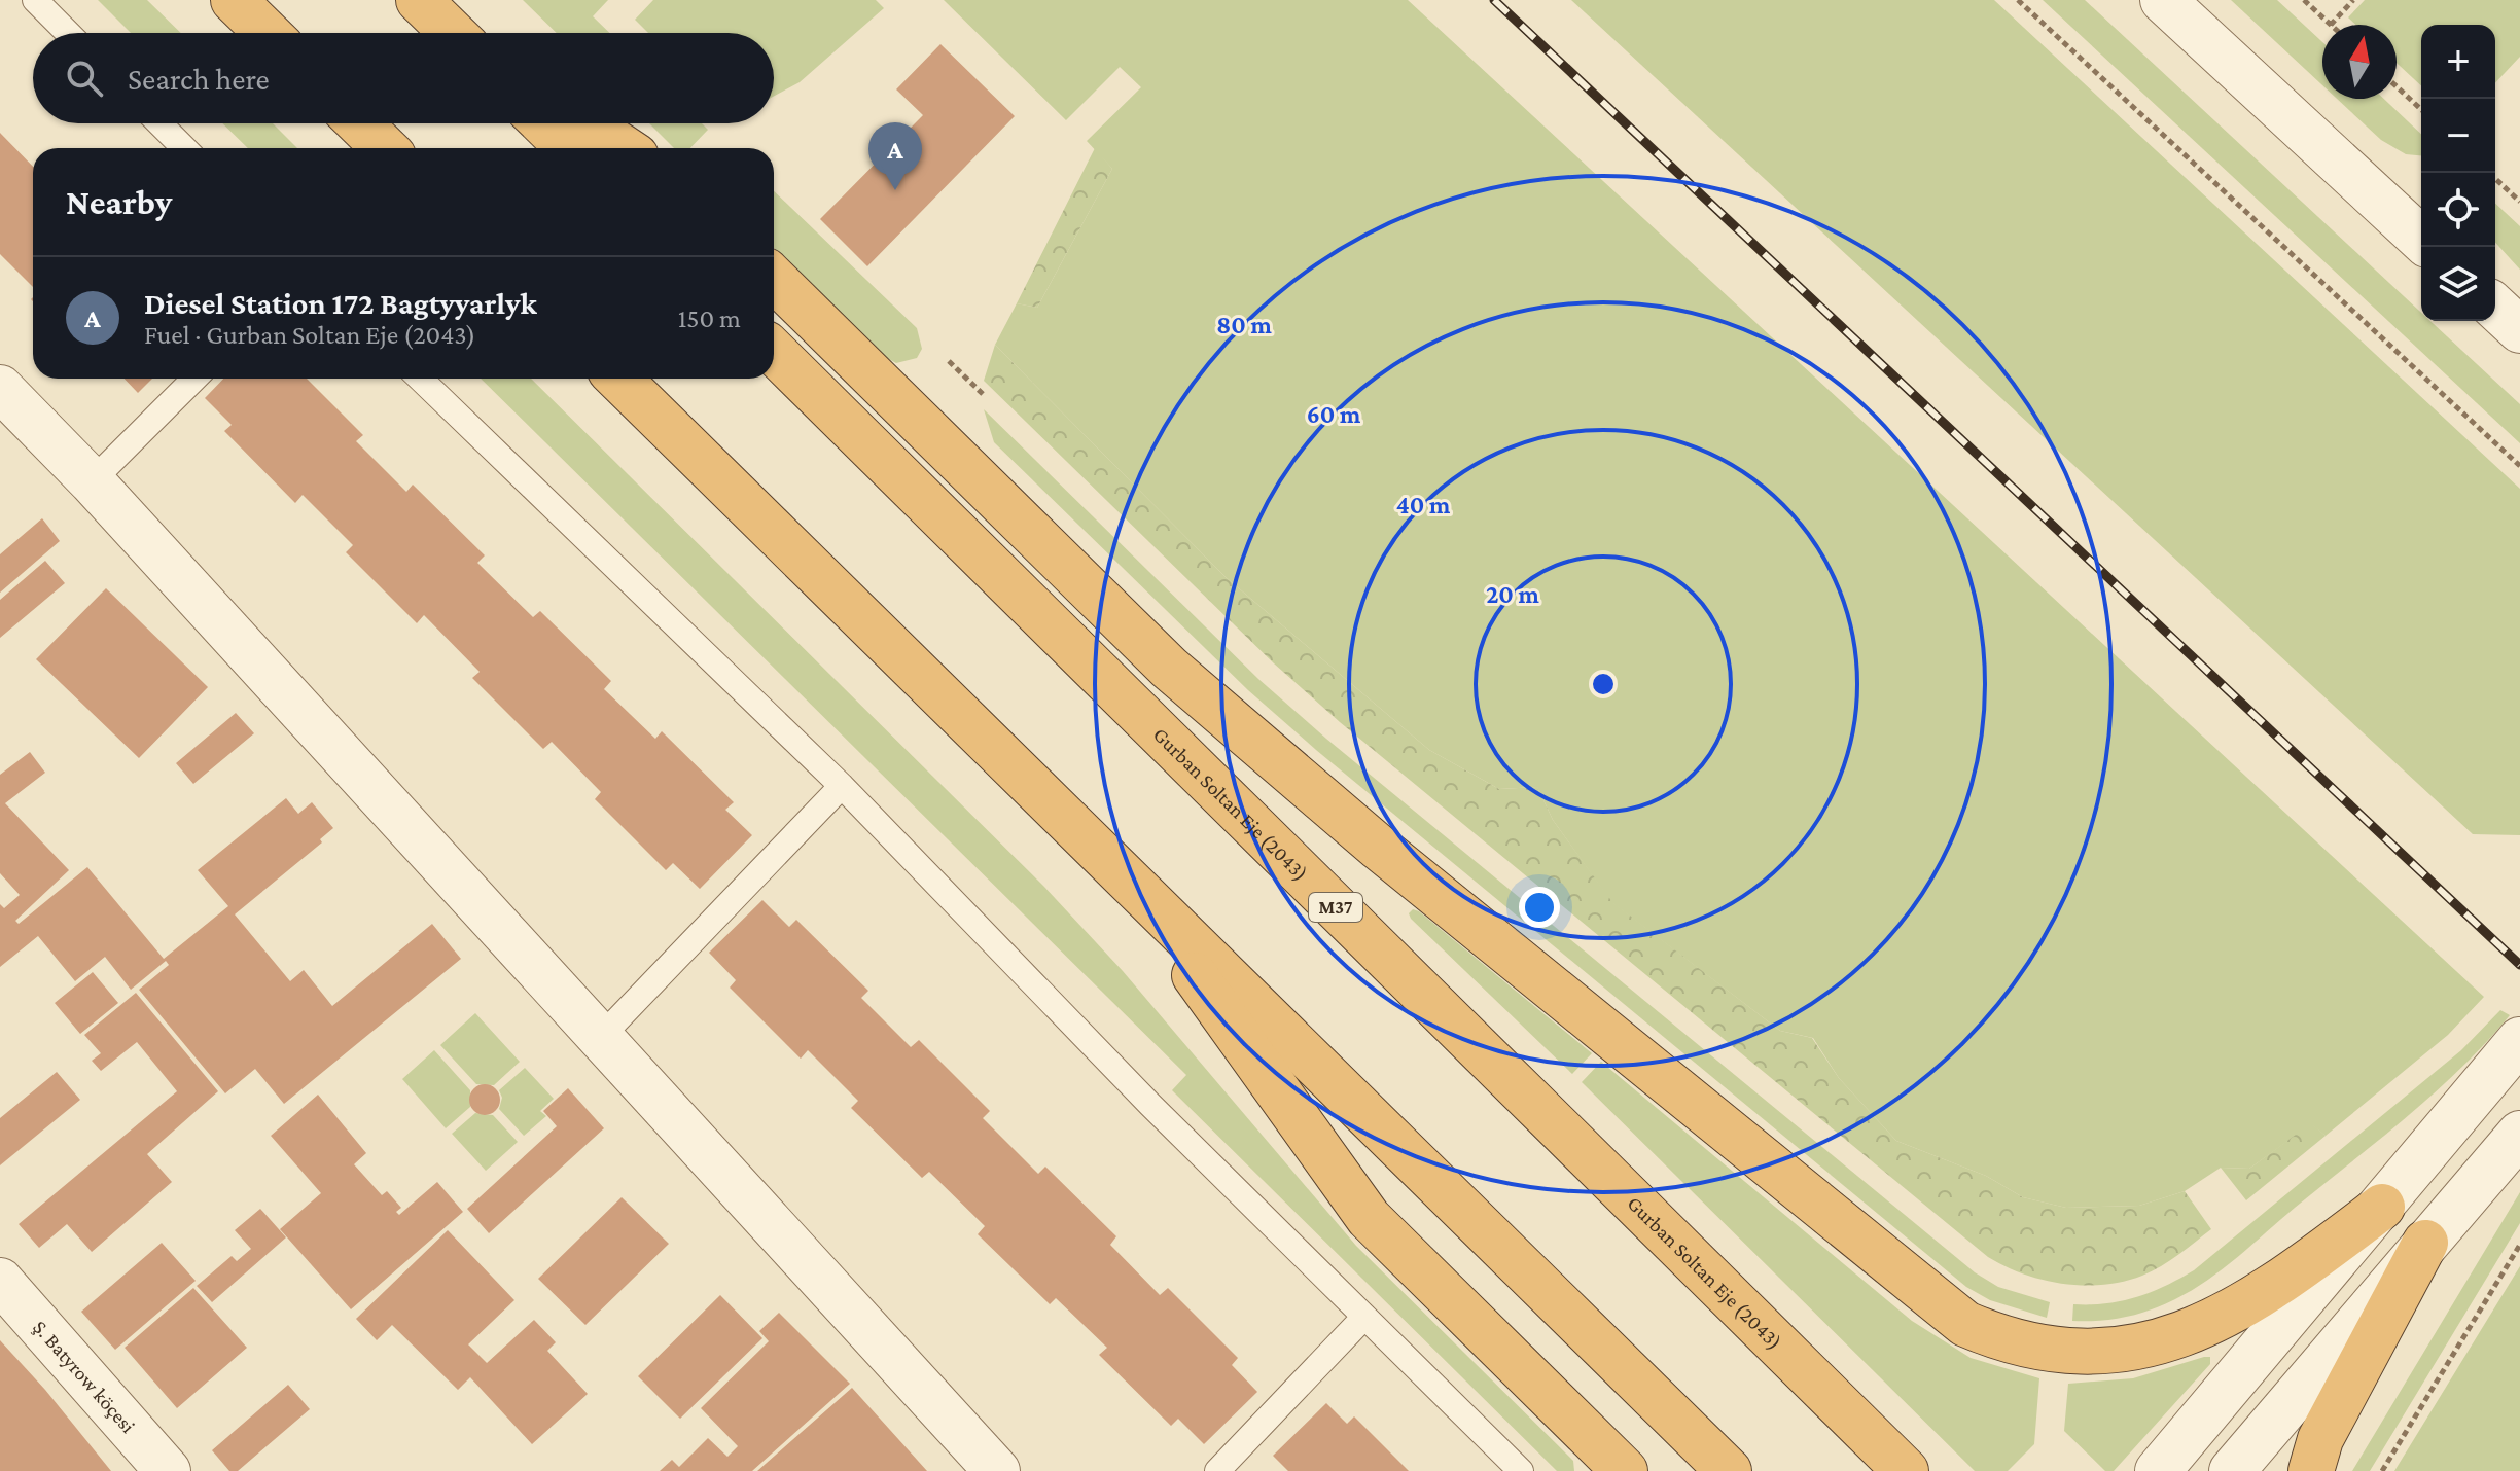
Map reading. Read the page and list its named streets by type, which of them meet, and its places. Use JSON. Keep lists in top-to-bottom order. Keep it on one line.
{"streets":{"highway":["Gurban Soltan Eje (2043)","M37"],"street":["Ş. Batyrow köçesi"]},"north":"top","page":{"map_buttons":["+","−"],"search":"Search here","pins":"A","heading":"Nearby","list":[{"mark":"A","name":"Diesel Station 172 Bagtyyarlyk","note":"Fuel · Gurban Soltan Eje (2043)","value":"150 m"}]},"rings":["80 m","60 m","40 m","20 m"]}
